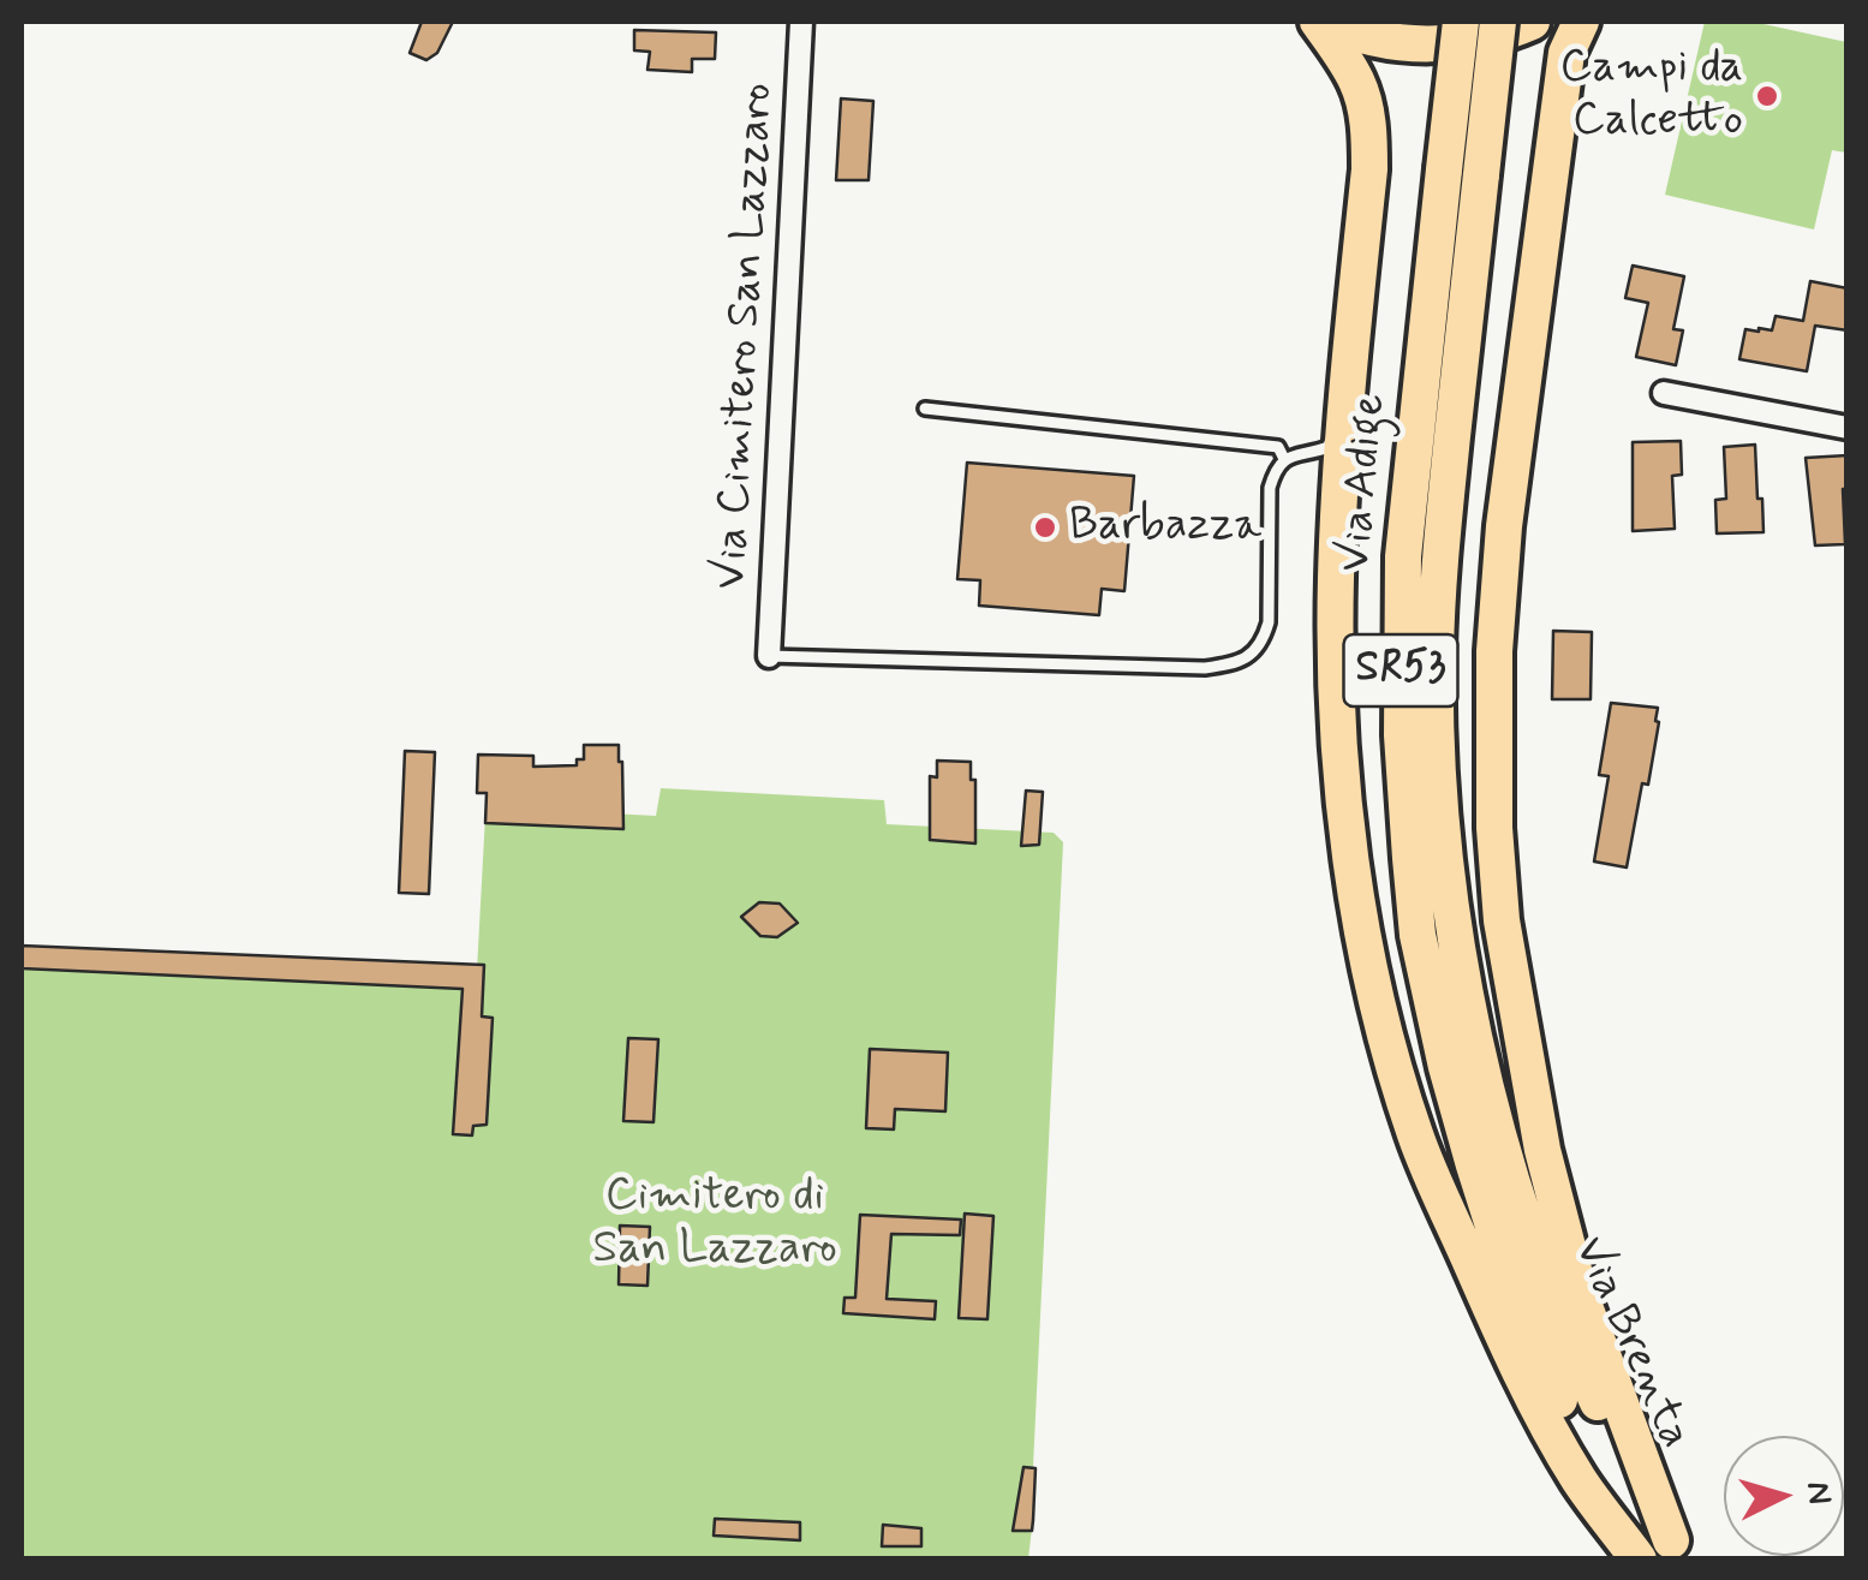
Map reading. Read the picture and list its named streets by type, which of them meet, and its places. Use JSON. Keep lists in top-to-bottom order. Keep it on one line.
{"streets":{"main road":["Via Adige","SR53","Via Brenta"],"street":["Via Cimitero San Lazzaro"]},"crossings":[["Via Adige","Via Brenta"]],"parks":["Cimitero di San Lazzaro"],"places":["Campi da Calcetto","Barbazza"],"north":"right"}
